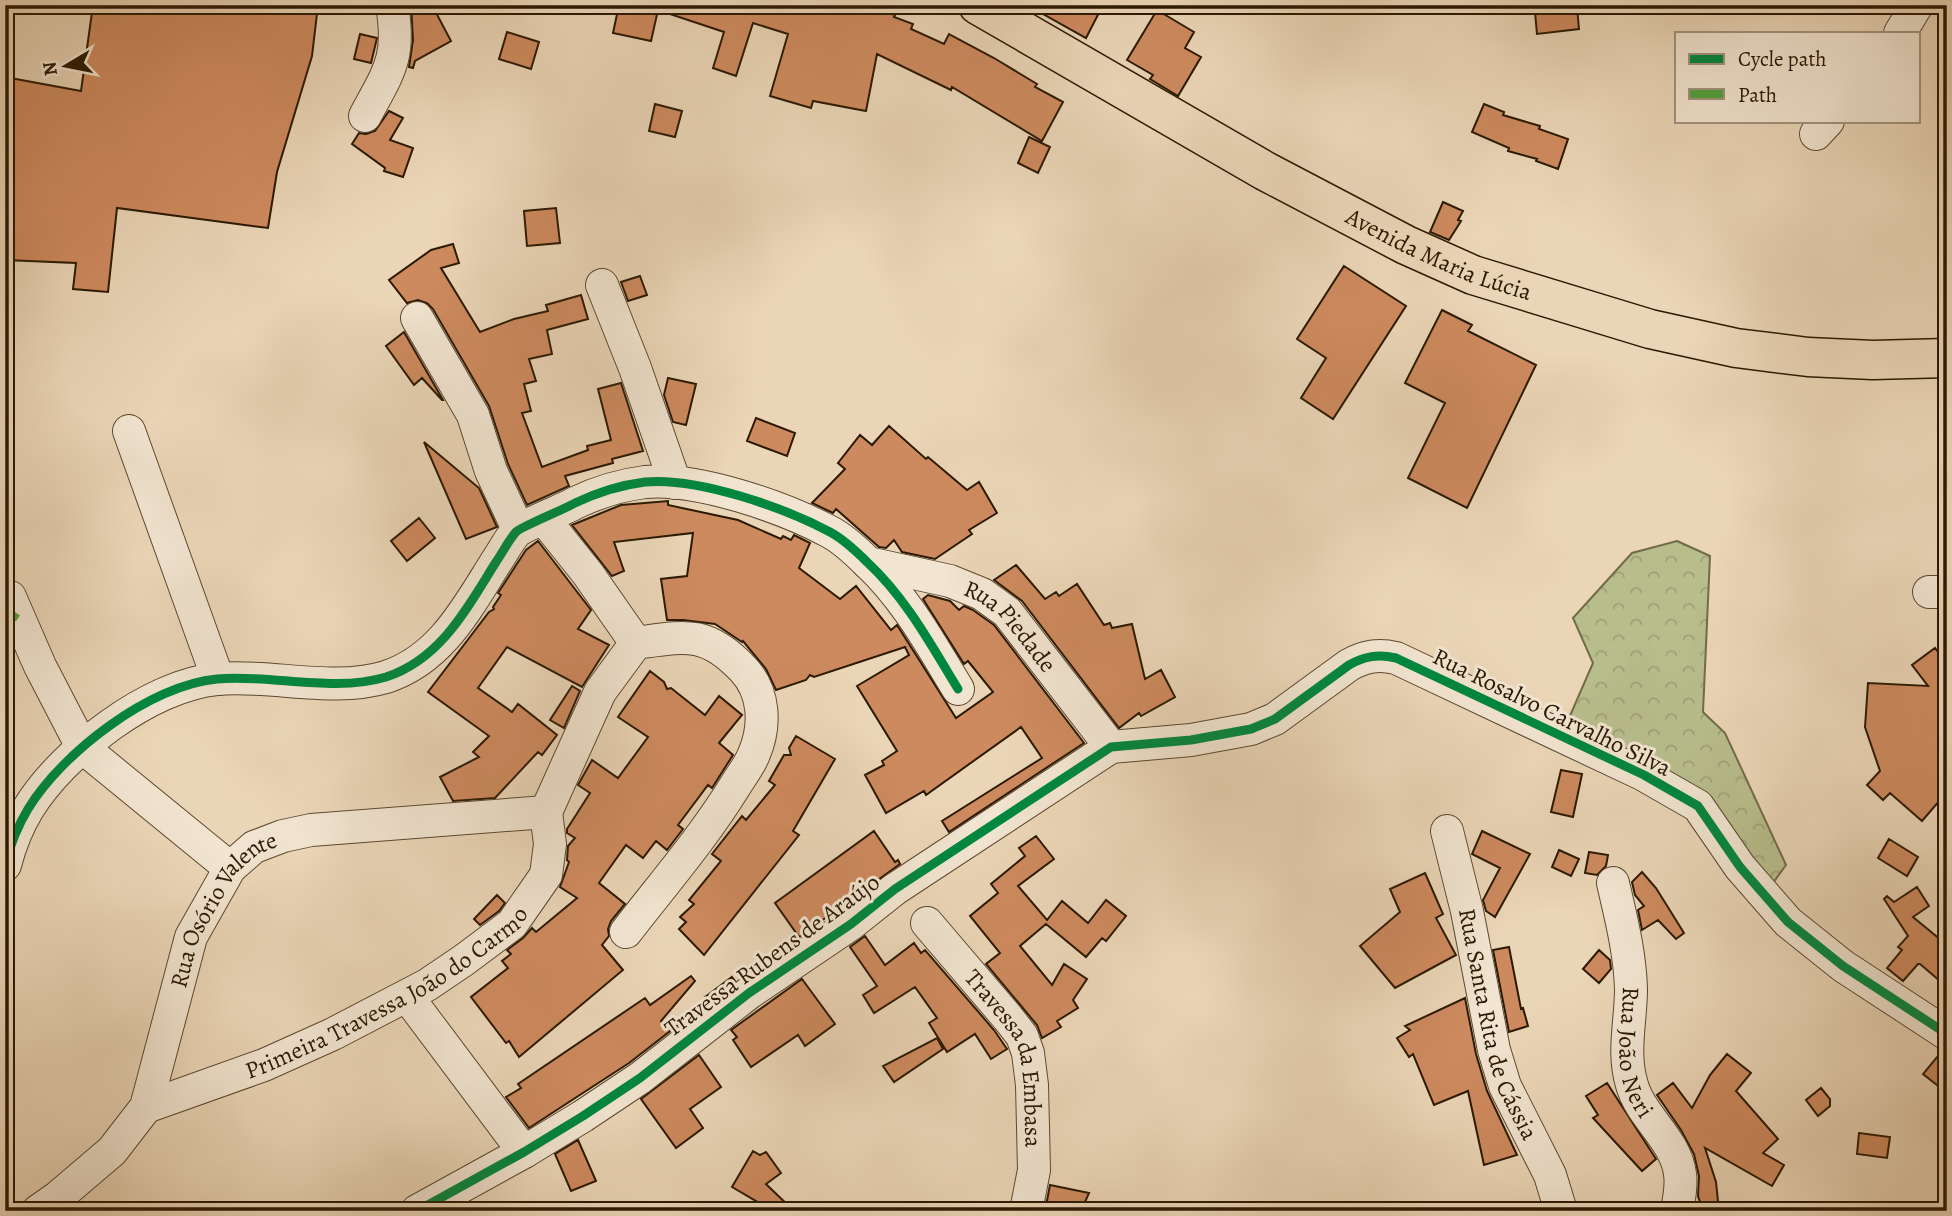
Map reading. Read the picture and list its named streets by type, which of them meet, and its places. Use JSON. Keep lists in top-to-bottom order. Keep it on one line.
{"streets":{"main road":["Avenida Maria Lúcia"],"street":["Rua Piedade","Rua Rosalvo Carvalho Silva","Rua Osório Valente","Travessa Rubens de Araújo","Primeira Travessa João do Carmo","Rua Santa Rita de Cássia","Rua João Neri","Travessa da Embasa"]},"crossings":[["Rua Piedade","Rua Rosalvo Carvalho Silva"],["Rua Piedade","Travessa Rubens de Araújo"],["Rua Rosalvo Carvalho Silva","Travessa Rubens de Araújo"],["Rua Osório Valente","Primeira Travessa João do Carmo"]],"legend":["Cycle path","Path"],"north":"left"}
